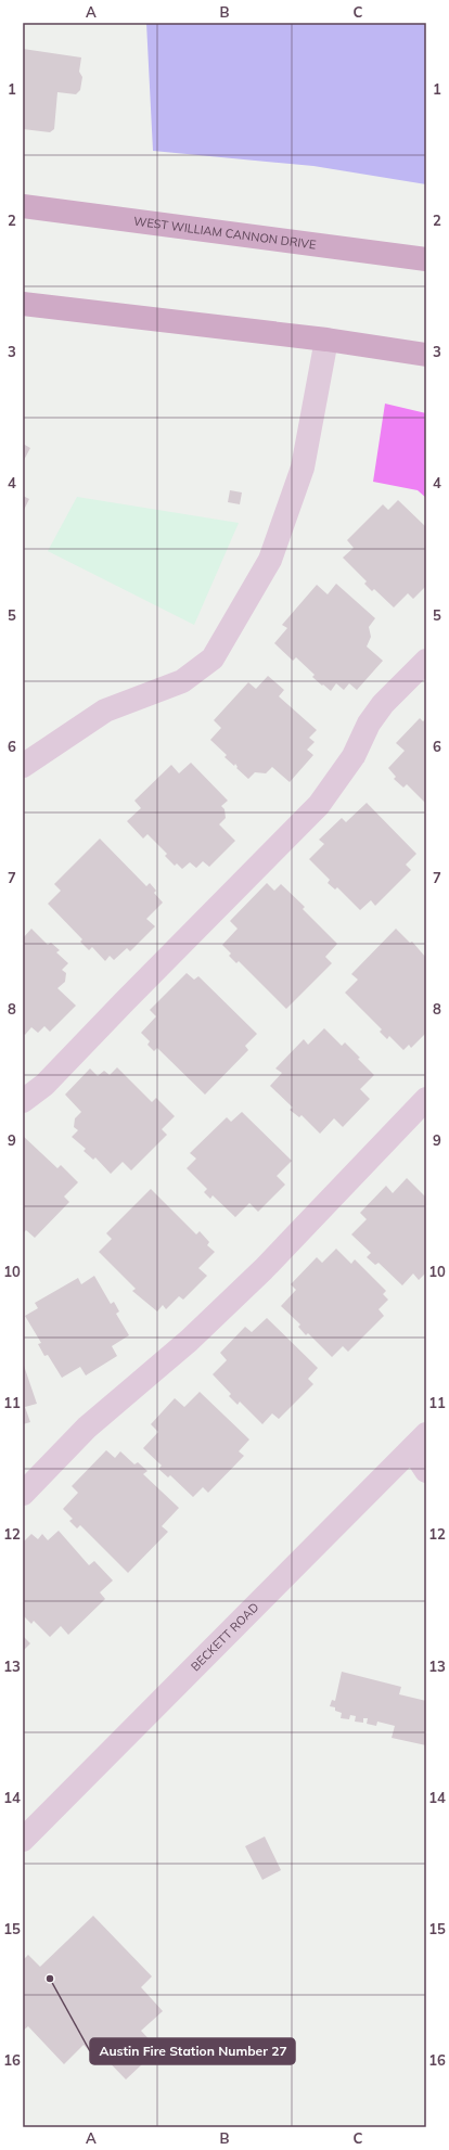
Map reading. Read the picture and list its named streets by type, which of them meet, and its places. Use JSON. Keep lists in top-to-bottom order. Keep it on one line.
{"streets":{"main road":["WEST WILLIAM CANNON DRIVE"],"street":["BECKETT ROAD"]},"places":["Austin Fire Station Number 27"],"grid":{"columns":["A","B","C"],"rows":["1","2","3","4","5","6","7","8","9","10","11","12","13","14","15","16"]}}
